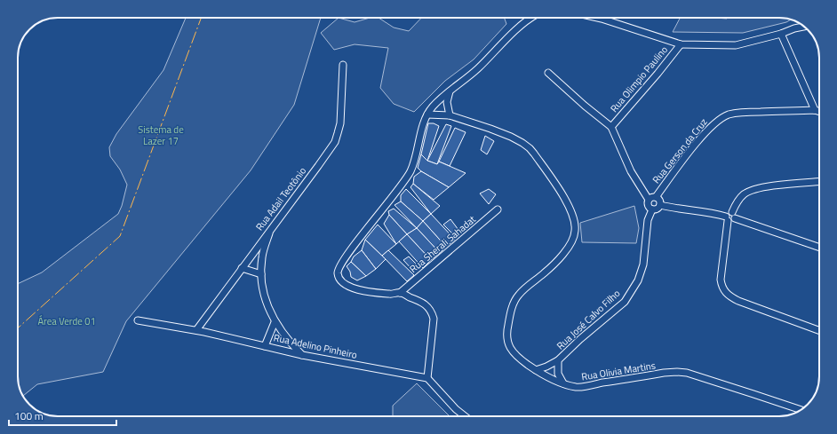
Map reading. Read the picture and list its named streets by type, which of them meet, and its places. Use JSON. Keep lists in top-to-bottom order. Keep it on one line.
{"streets":{"street":["Rua Olimpio Paulino","Rua Gerson da Cruz","Rua Adail Teotônio","Rua Sherali Sahadat","Rua José Calvo Filho","Rua Adelino Pinheiro","Rua Olivia Martins"]},"crossings":[["Rua Gerson da Cruz","Rua José Calvo Filho"],["Rua Adail Teotônio","Rua Adelino Pinheiro"],["Rua José Calvo Filho","Rua Olivia Martins"]],"parks":["Sistema de Lazer 17","Área Verde 01"],"scale_bar":"100 m"}
